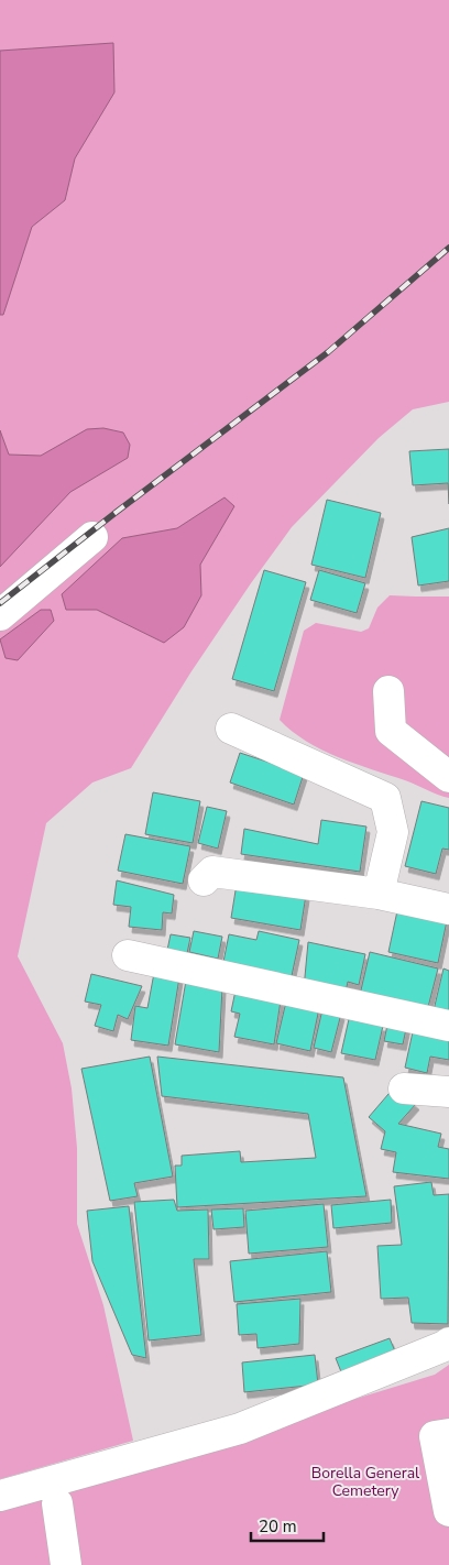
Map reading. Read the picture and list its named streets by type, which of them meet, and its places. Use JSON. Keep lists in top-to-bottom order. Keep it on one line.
{"parks":["Borella General Cemetery"],"scale_bar":"20 m"}
